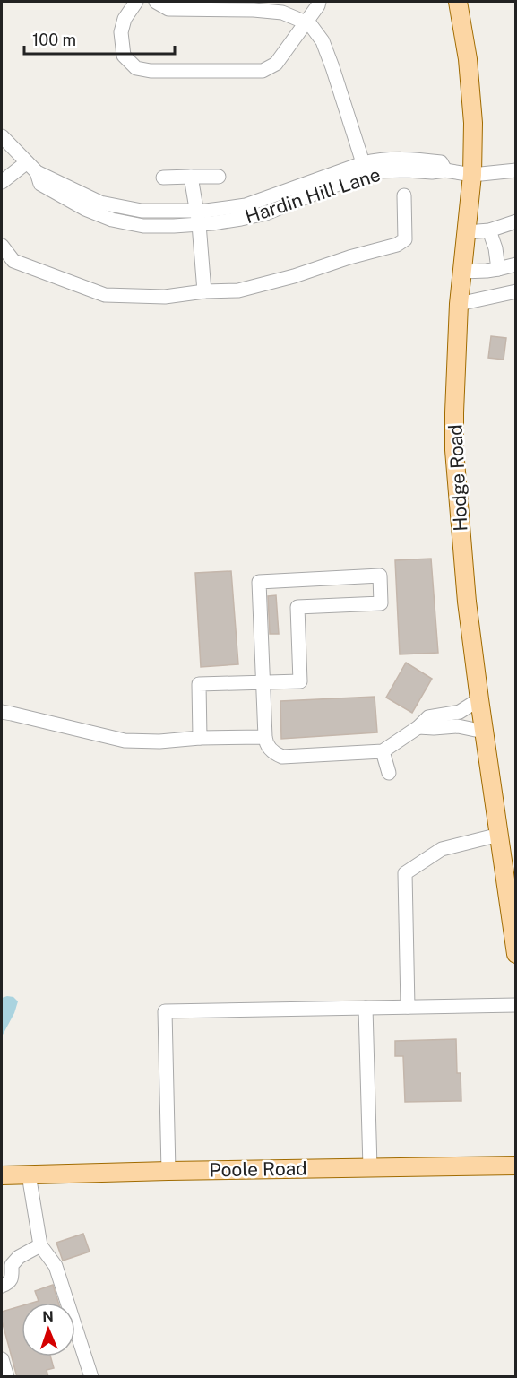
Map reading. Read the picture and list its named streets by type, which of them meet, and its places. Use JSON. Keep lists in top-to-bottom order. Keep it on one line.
{"streets":{"main road":["Hodge Road","Poole Road"],"street":["Hardin Hill Lane"]},"crossings":[["Hardin Hill Lane","Hodge Road"]],"scale_bar":"100 m","north":"top"}
